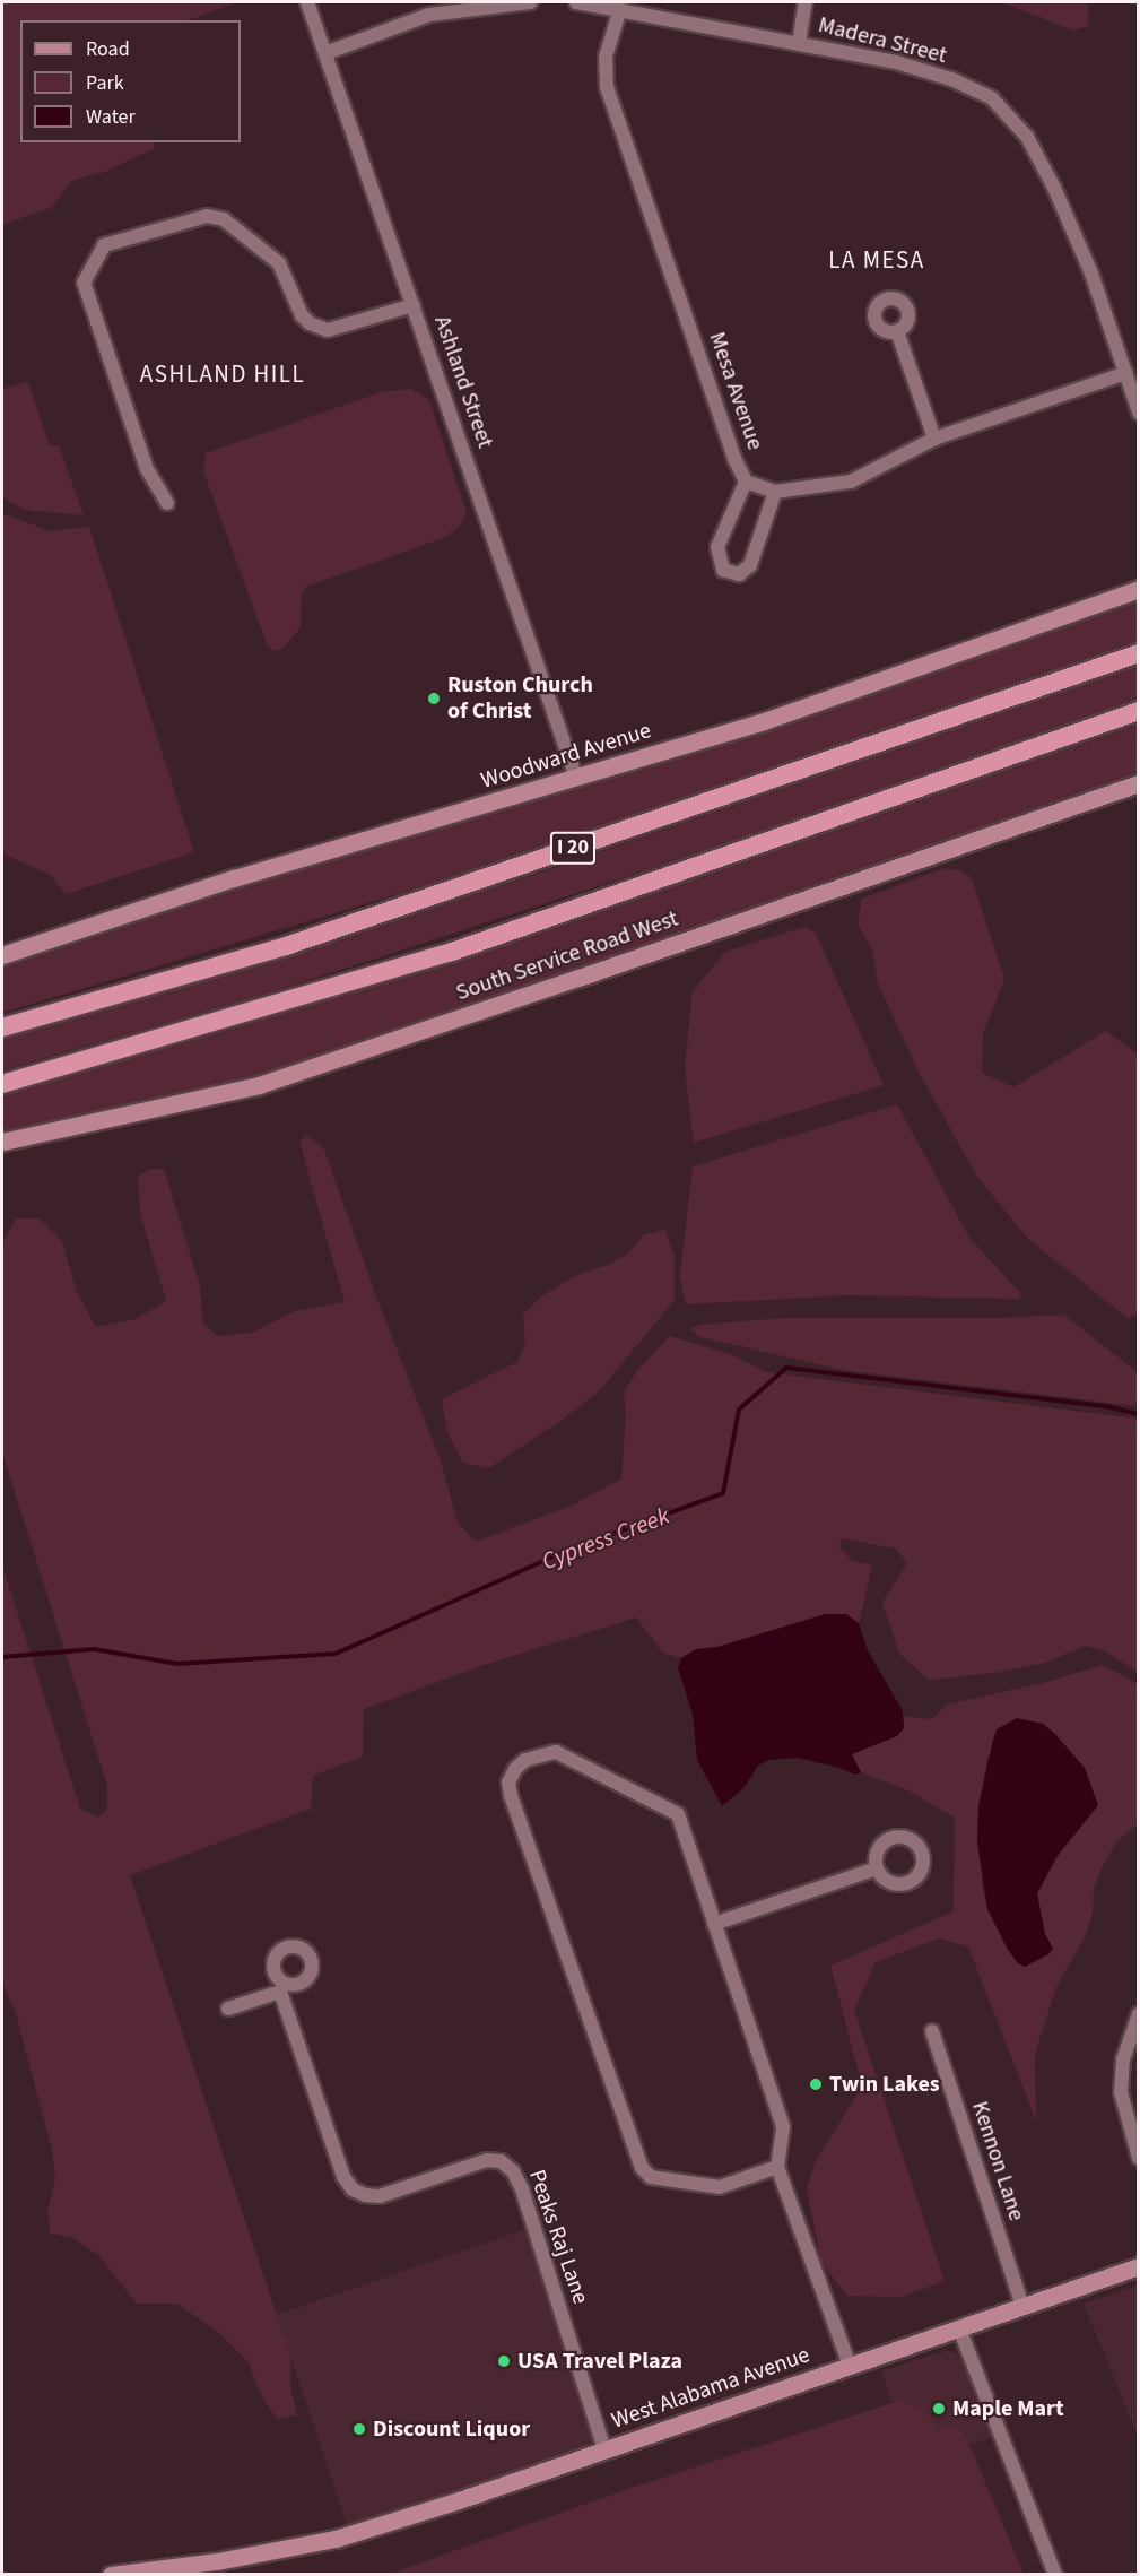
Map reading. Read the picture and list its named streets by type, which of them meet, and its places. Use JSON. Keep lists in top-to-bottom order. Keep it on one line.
{"streets":{"highway":["I 20"],"main road":["Woodward Avenue","South Service Road West","West Alabama Avenue"],"street":["Madera Street","Ashland Street","Mesa Avenue","Kennon Lane","Peaks Raj Lane"]},"crossings":[["Madera Street","Mesa Avenue"],["Ashland Street","Woodward Avenue"],["Kennon Lane","West Alabama Avenue"],["Peaks Raj Lane","West Alabama Avenue"]],"districts":["LA MESA","ASHLAND HILL"],"water":["Cypress Creek"],"places":["Ruston Church of Christ","Twin Lakes","USA Travel Plaza","Maple Mart","Discount Liquor"],"legend":["Road","Park","Water"]}
